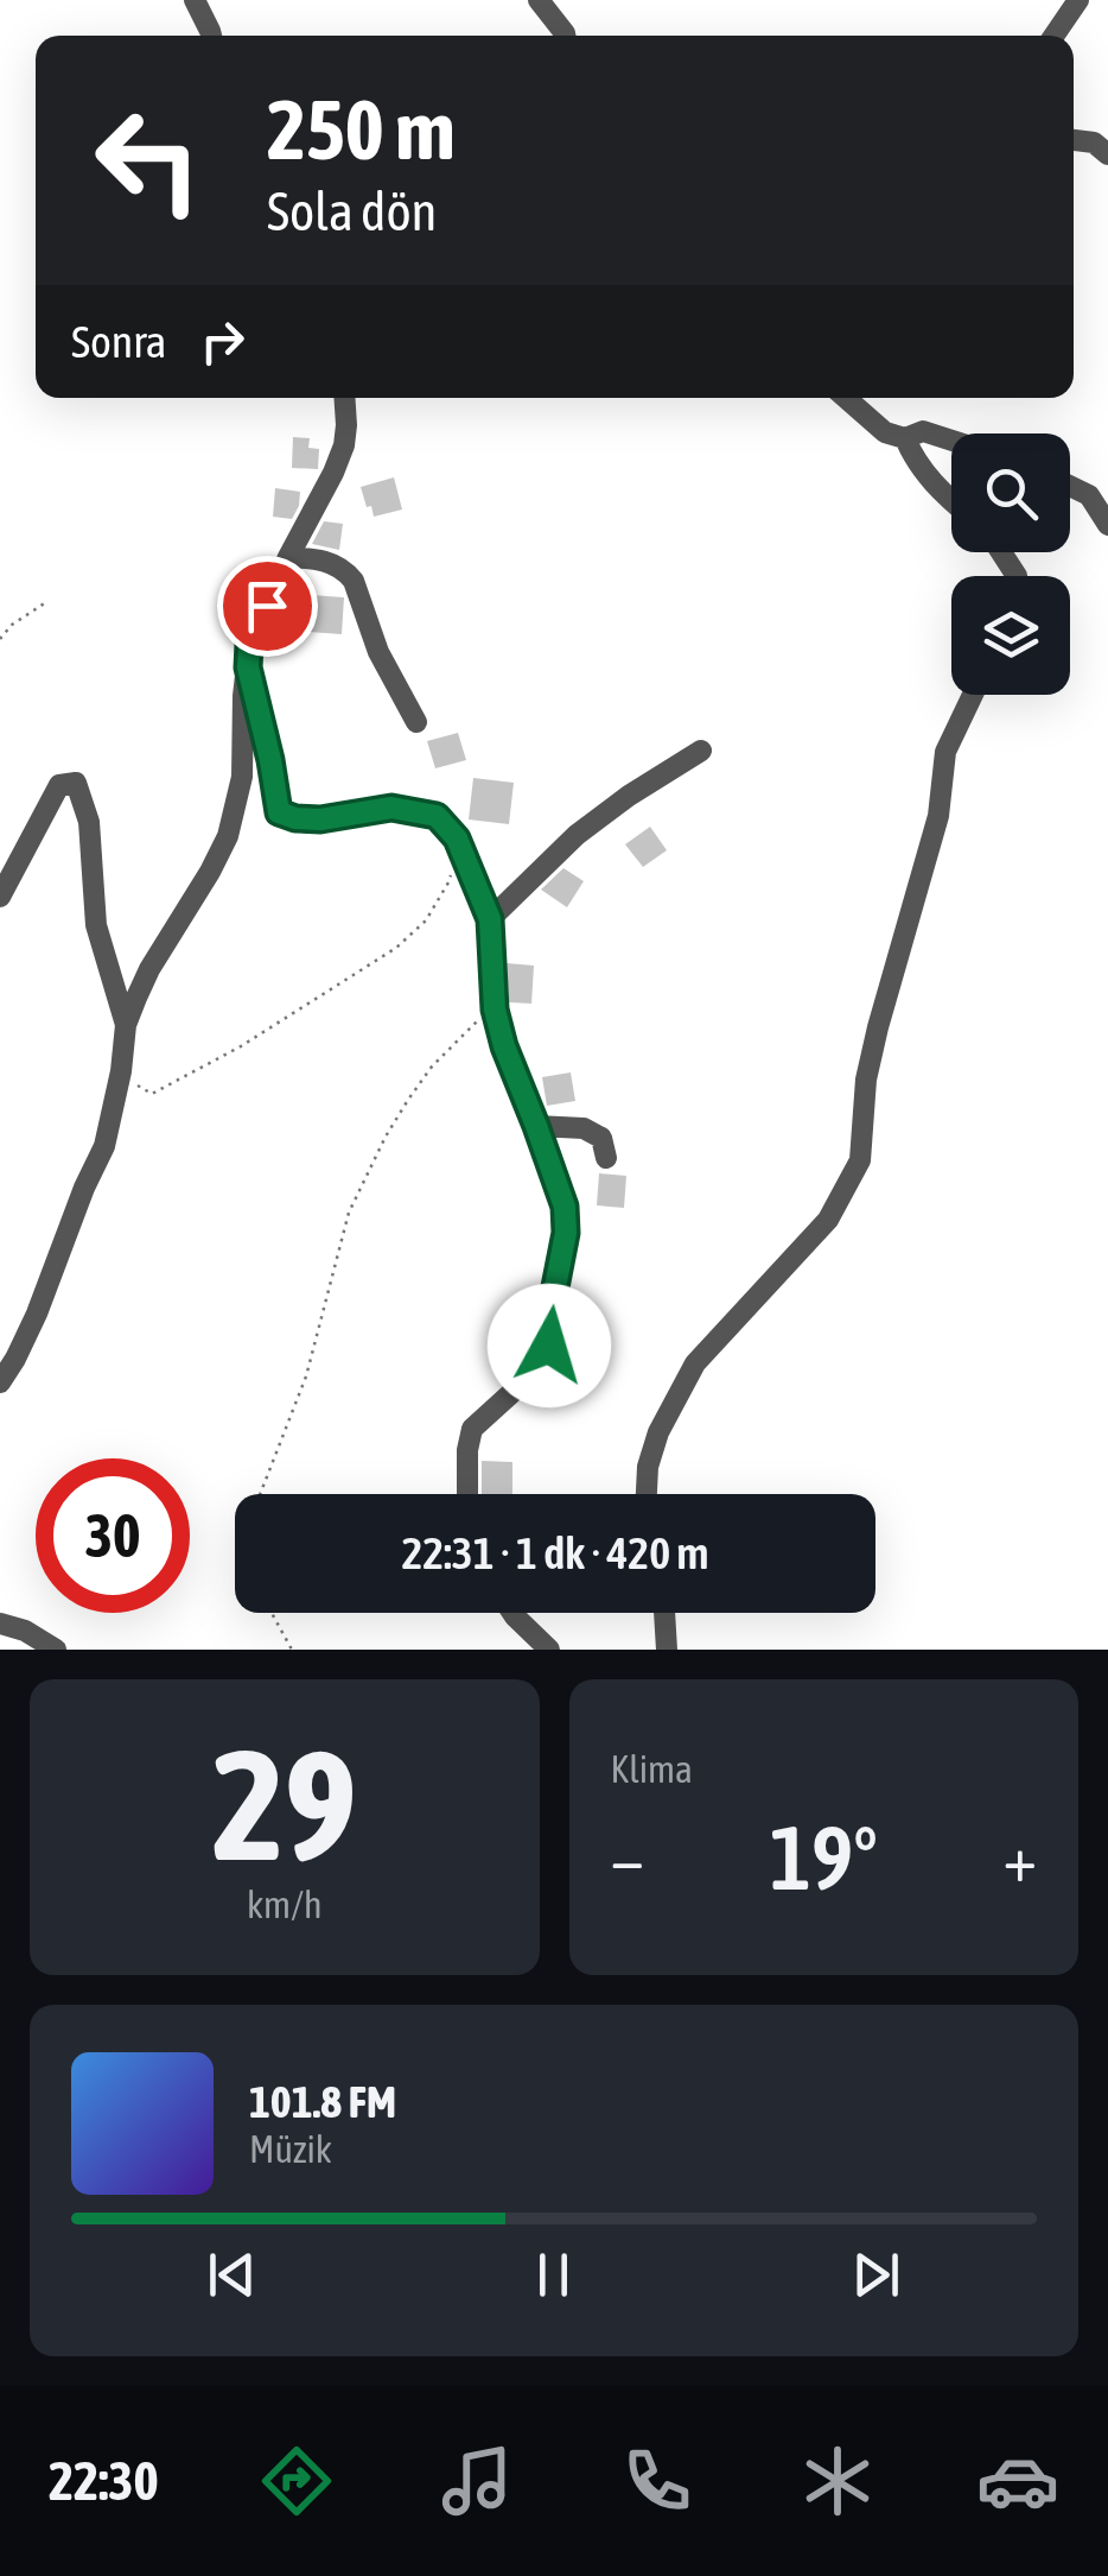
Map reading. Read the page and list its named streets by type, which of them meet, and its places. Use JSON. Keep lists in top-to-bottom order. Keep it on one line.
{"page":{"turn":["250 m","Sola dön"],"then":"Sonra","limit":"30","trip":"22:31 · 1 dk · 420 m","tile":[["29","km/h"],"Klima"],"heat":["−","19°","+"],"song":["101.8 FM","Müzik"],"tabs":"22:30"}}
